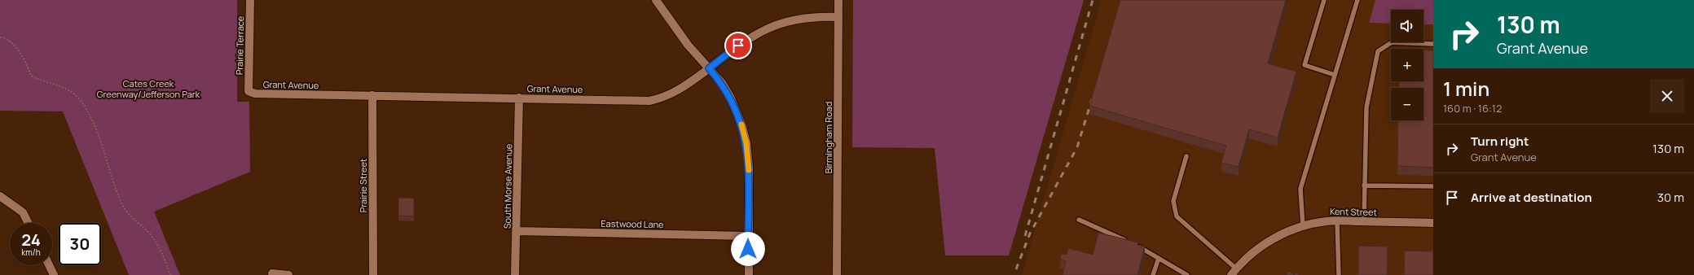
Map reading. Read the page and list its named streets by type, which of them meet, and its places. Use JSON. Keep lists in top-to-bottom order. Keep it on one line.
{"streets":{"street":["Prairie Terrace","Grant Avenue","Birmingham Road","Prairie Street","South Morse Avenue","Kent Street","Eastwood Lane"]},"crossings":[["Prairie Terrace","Grant Avenue"],["Grant Avenue","Birmingham Road"],["Grant Avenue","Prairie Street"],["Grant Avenue","South Morse Avenue"],["South Morse Avenue","Eastwood Lane"]],"parks":["Cates Creek Greenway/Jefferson Park"],"page":{"turn":["130 m","Grant Avenue"],"map_buttons":["+","−"],"heading":["1 min","160 m · 16:12"],"list":[{"name":"Turn right","note":"Grant Avenue","value":"130 m"},{"name":"Arrive at destination","value":"30 m"}],"speed":"24 km/h","limit":"30"}}
